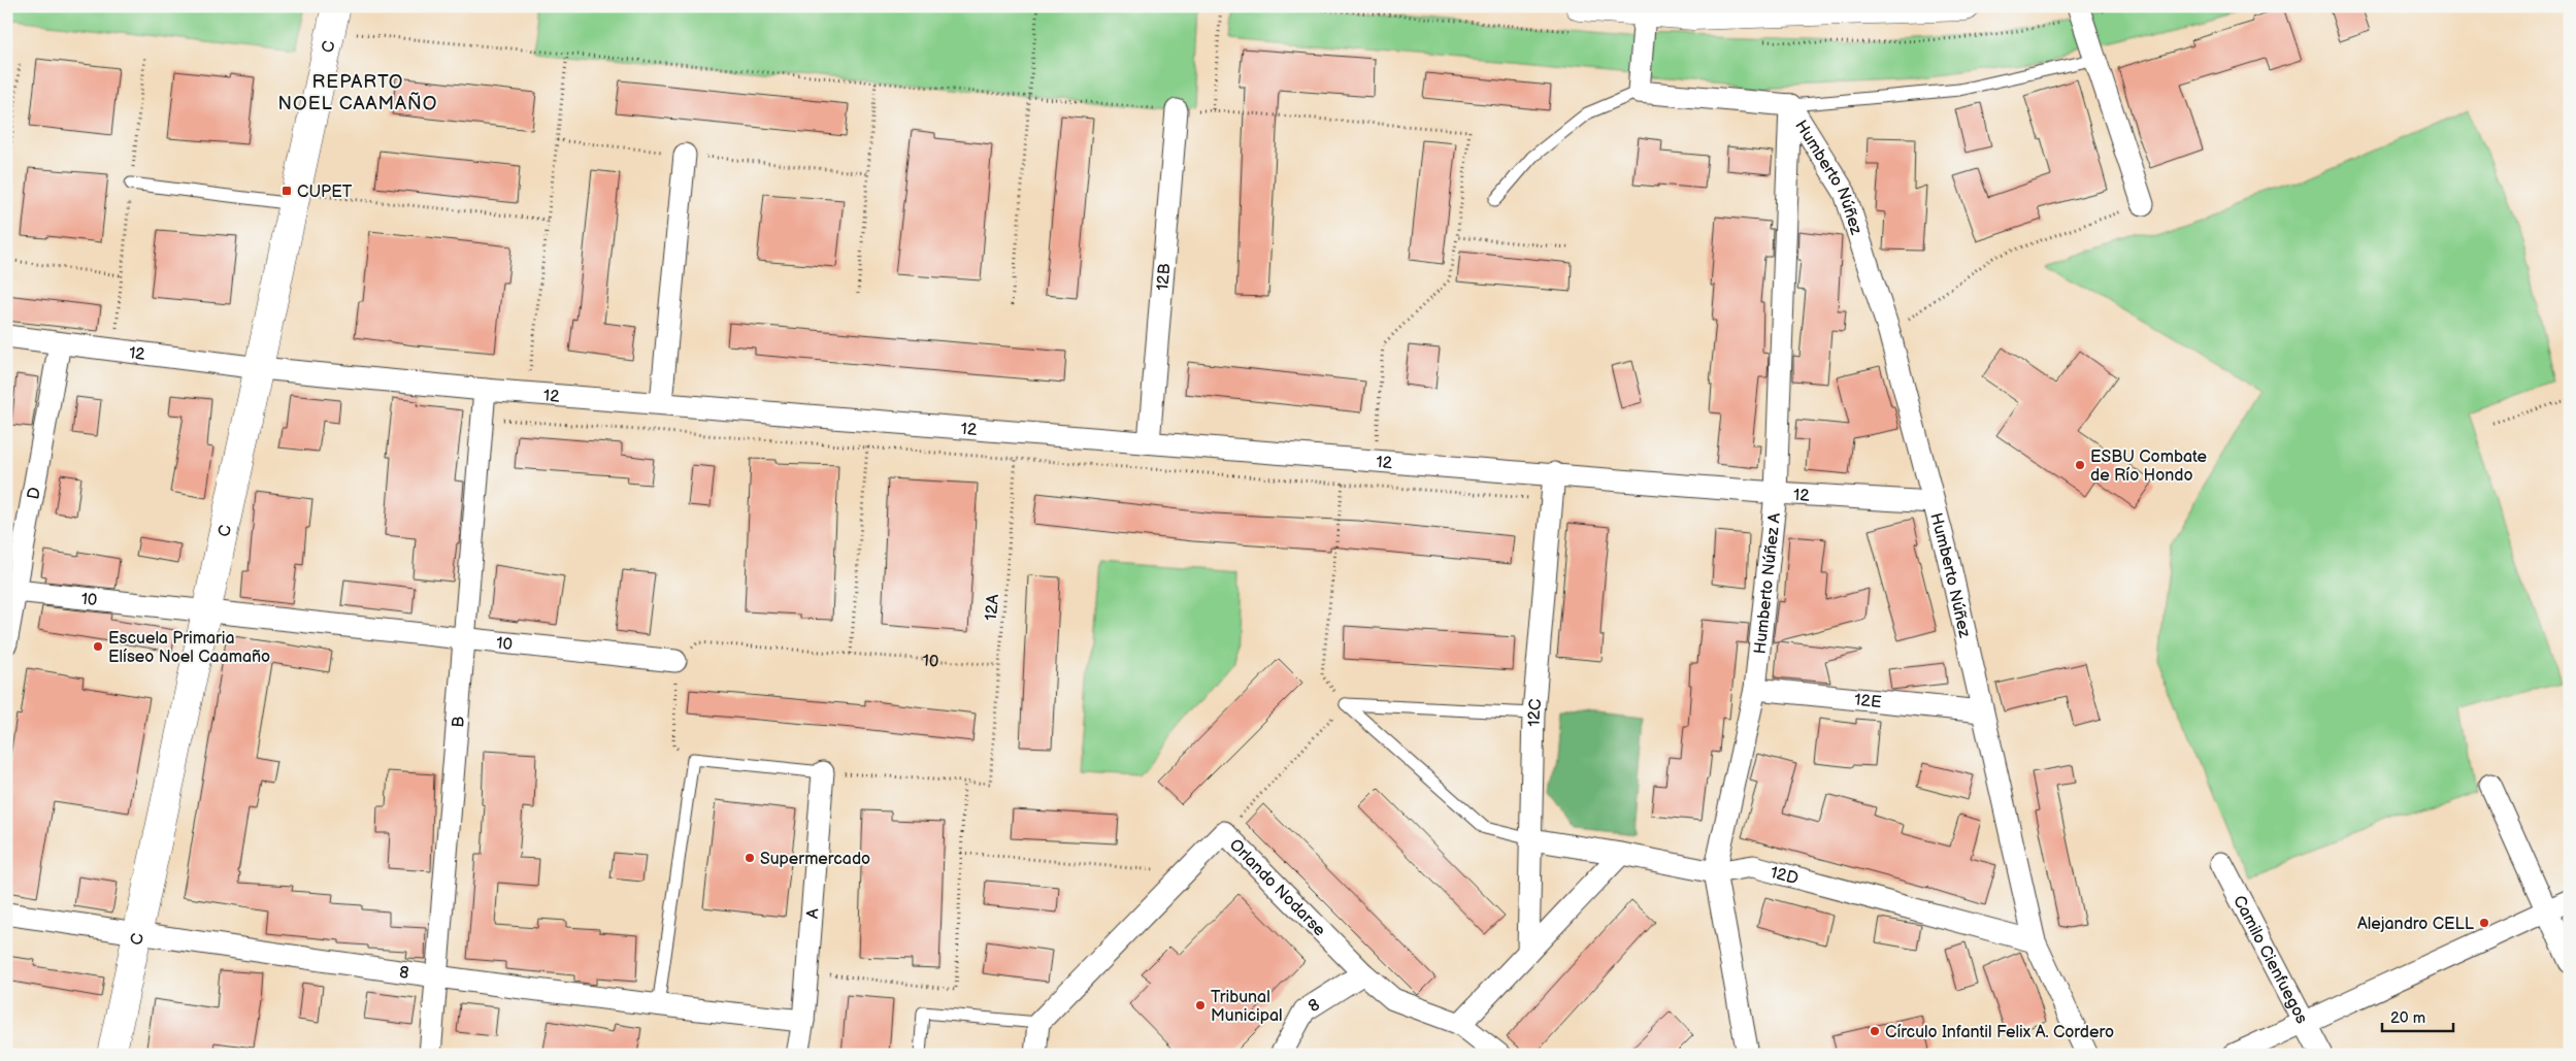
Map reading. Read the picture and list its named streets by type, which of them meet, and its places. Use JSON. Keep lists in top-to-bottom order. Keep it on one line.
{"streets":{"street":["C","Humberto Núñez","12B","12","D","Humberto Núñez A","10","12E","12C","B","12D","Orlando Nodarse","A","Camilo Cienfuegos","8"],"path":["12A"]},"crossings":[["C","12"],["C","10"],["C","8"],["Humberto Núñez","12"],["Humberto Núñez","Humberto Núñez A"],["Humberto Núñez","12E"],["Humberto Núñez","12D"],["12B","12"],["12","D"],["12","Humberto Núñez A"],["12","12A"],["12","12C"],["12","B"],["D","10"],["Humberto Núñez A","12E"],["Humberto Núñez A","12D"],["10","12A"],["10","B"],["12C","12D"],["B","8"],["Orlando Nodarse","8"],["A","8"]],"districts":["REPARTO NOEL CAAMAÑO"],"places":{"transit":["CUPET"],"other":["ESBU Combate de Río Hondo","Escuela Primaria Elíseo Noel Caamaño","Supermercado","Alejandro CELL","Tribunal Municipal","Círculo Infantil Felix A. Cordero"]},"scale_bar":"20 m"}
